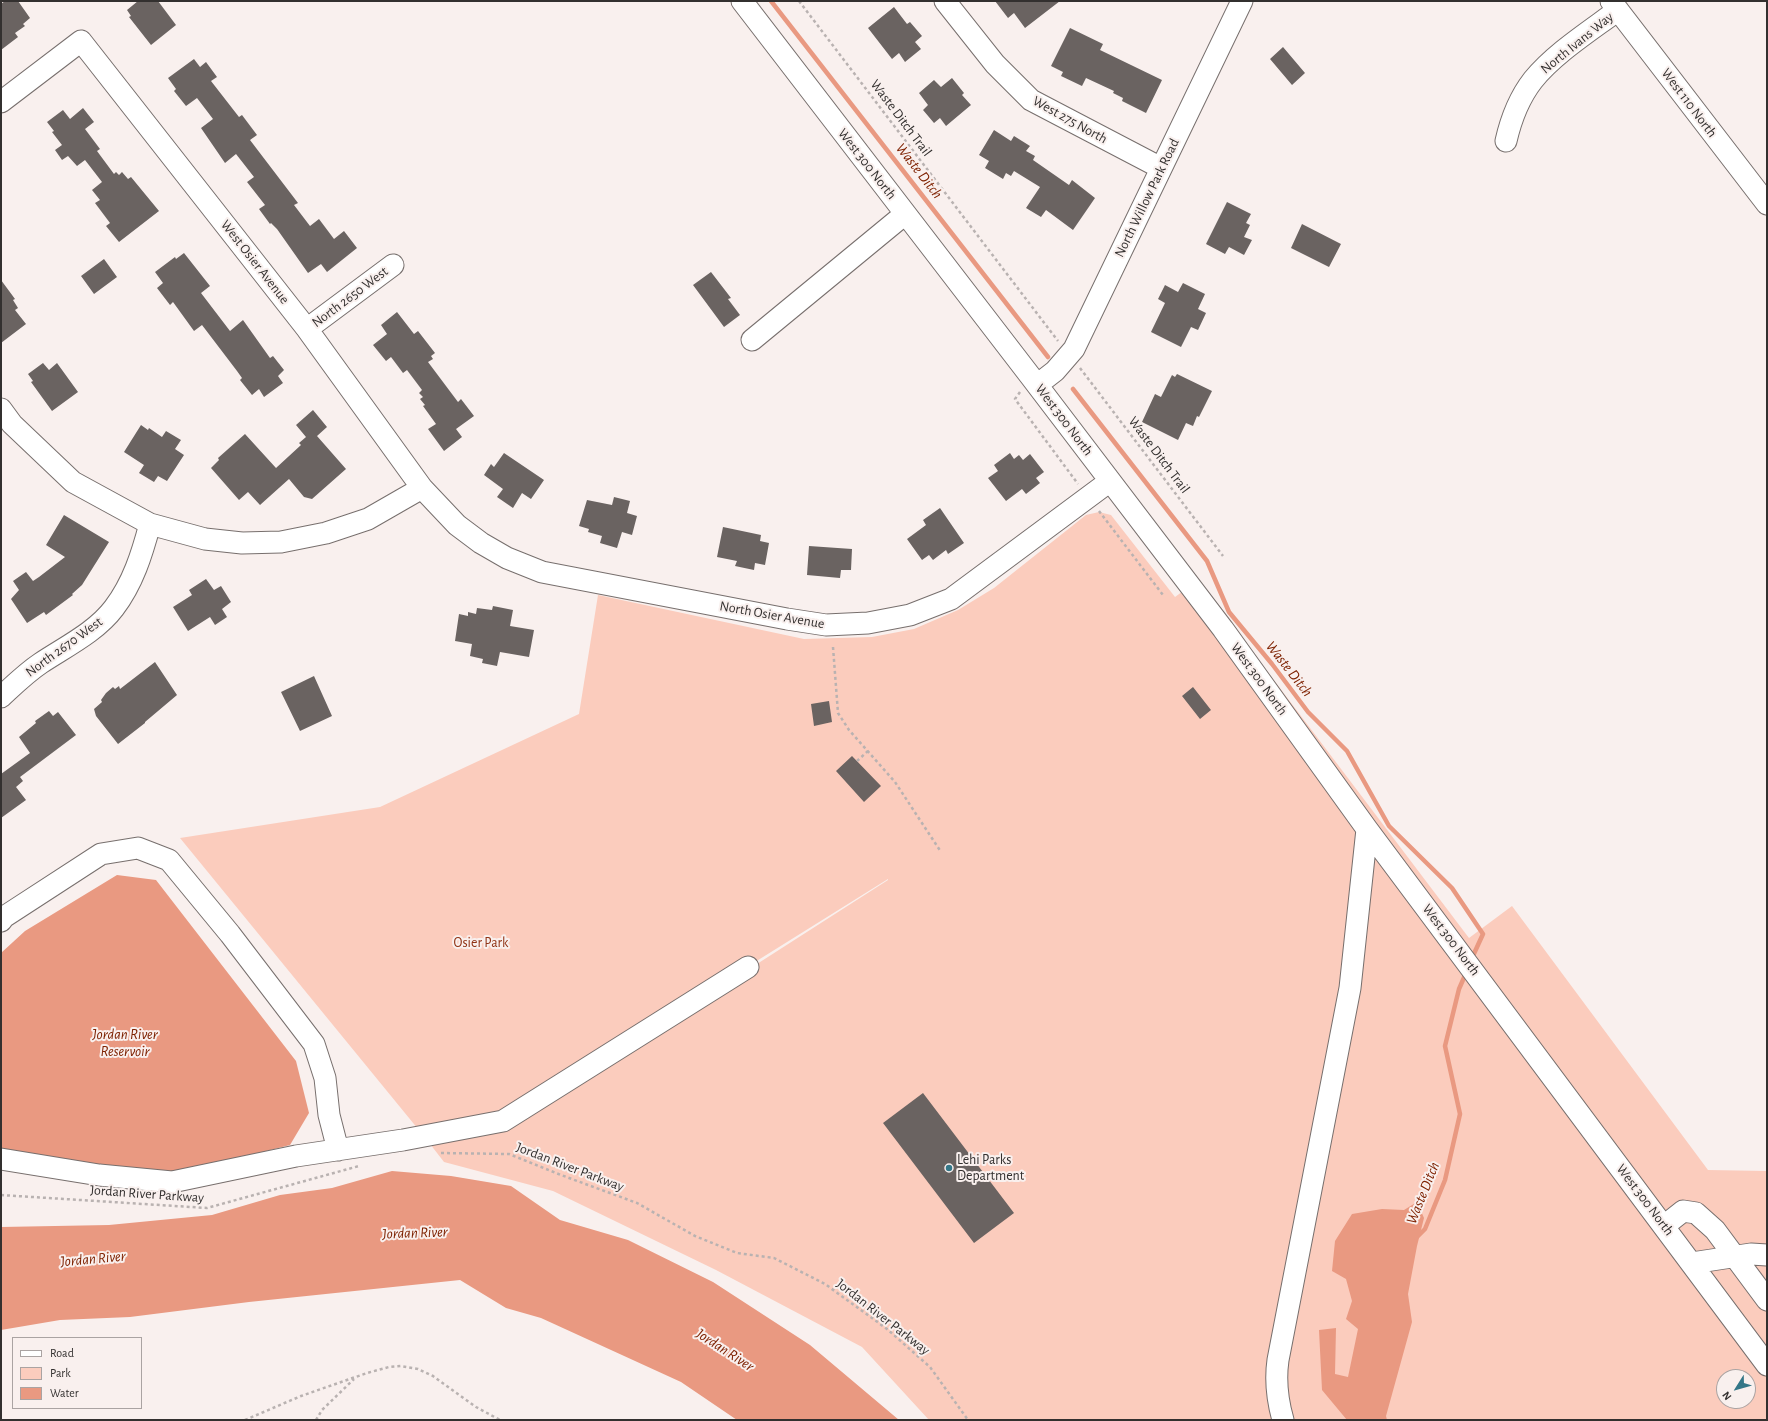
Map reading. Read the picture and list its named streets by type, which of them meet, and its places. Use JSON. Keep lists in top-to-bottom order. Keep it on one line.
{"streets":{"street":["North Ivans Way","West 110 North","West 275 North","West 300 North","North Willow Park Road","West Osier Avenue","North 2650 West","North Osier Avenue","North 2670 West"],"path":["Waste Ditch Trail","Jordan River Parkway"]},"crossings":[["North Ivans Way","West 110 North"],["West 275 North","North Willow Park Road"],["West 300 North","North Willow Park Road"],["West 300 North","North Osier Avenue"],["West Osier Avenue","North 2650 West"],["West Osier Avenue","North Osier Avenue"]],"water":["Waste Ditch","Jordan River Reservoir","Jordan River"],"parks":["Osier Park"],"places":["Lehi Parks Department"],"legend":["Road","Park","Water"],"north":"bottom left"}
